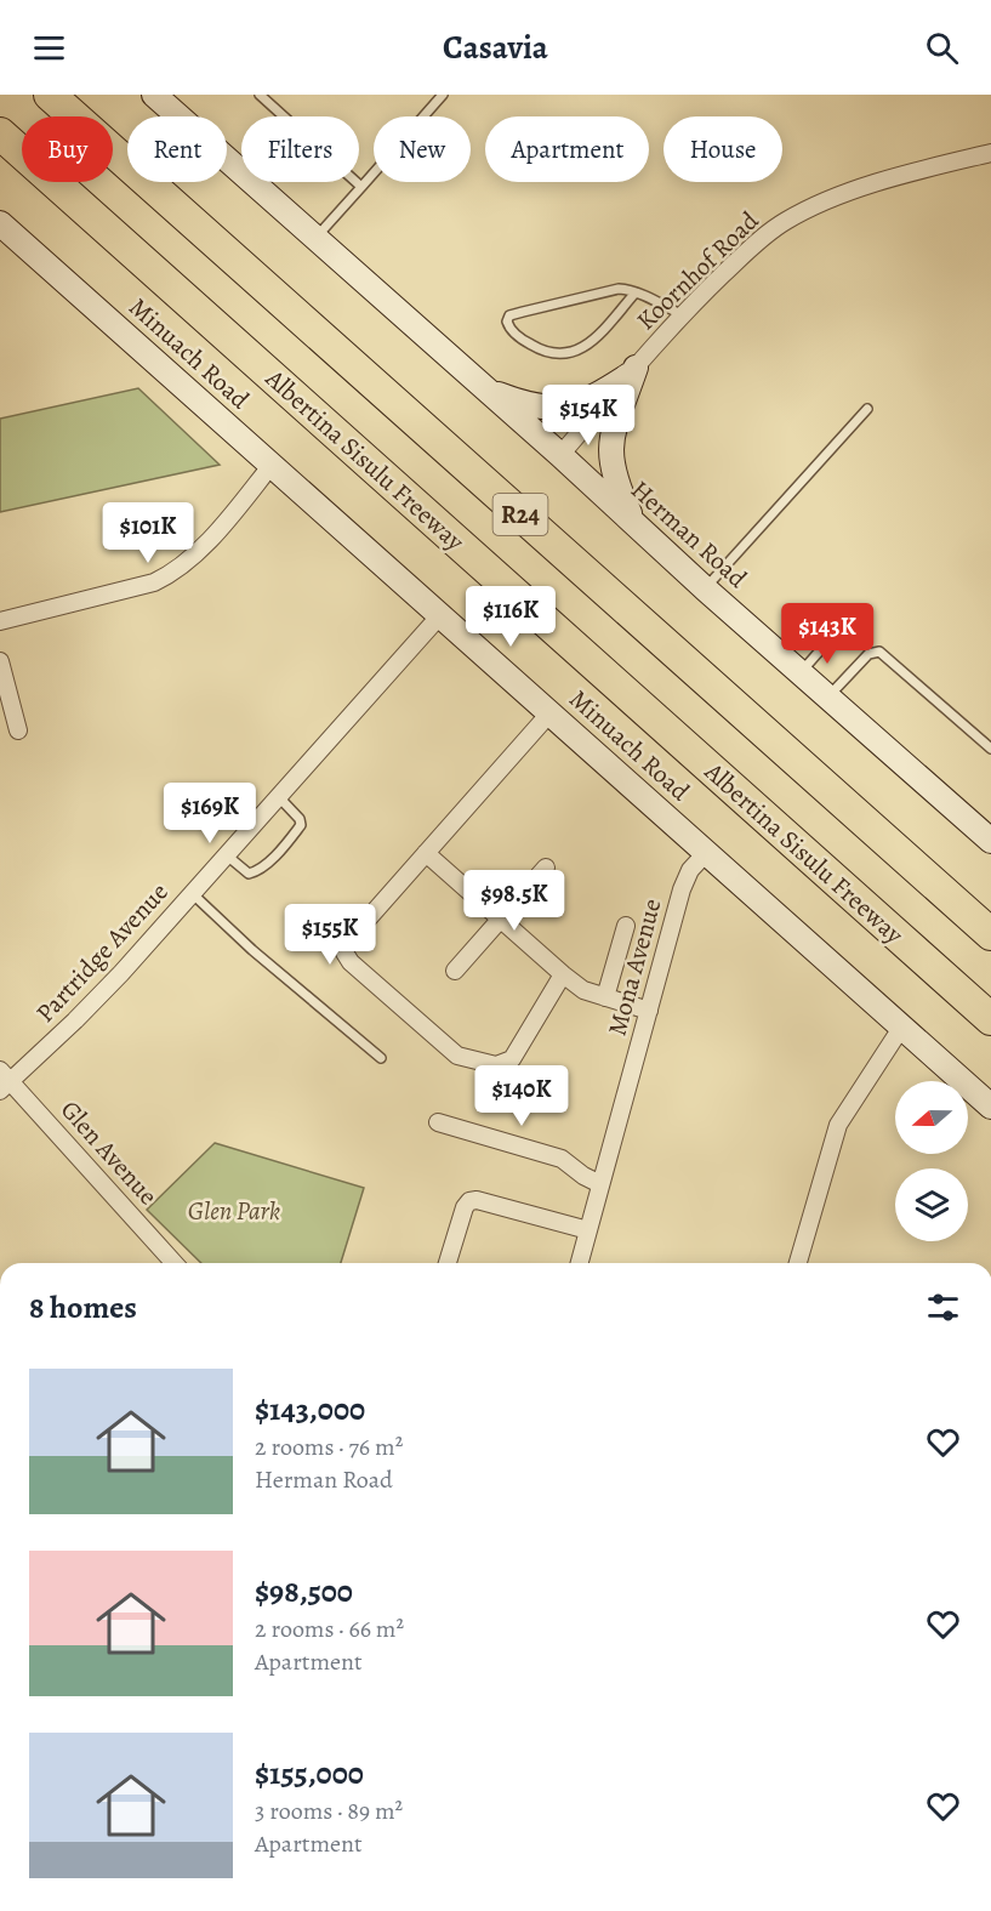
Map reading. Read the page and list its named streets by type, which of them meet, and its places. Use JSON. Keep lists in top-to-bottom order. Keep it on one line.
{"streets":{"highway":["Albertina Sisulu Freeway","R24"],"main road":["Minuach Road","Herman Road"],"street":["Koornhof Road","Partridge Avenue","Mona Avenue","Glen Avenue"]},"crossings":[["Koornhof Road","Herman Road"],["Minuach Road","Partridge Avenue"],["Minuach Road","Mona Avenue"],["Partridge Avenue","Glen Avenue"]],"parks":["Glen Park"],"north":"left","page":{"header":"Casavia","chip":["Buy","Rent","Filters","New","Apartment","House"],"price":["$154K","$101K","$116K","$143K","$169K","$98.5K","$155K","$140K"],"heading":"8 homes","list":[{"name":"$143,000","note":"2 rooms · 76 m² · Herman Road"},{"name":"$98,500","note":"2 rooms · 66 m² · Apartment"},{"name":"$155,000","note":"3 rooms · 89 m² · Apartment"}]}}
